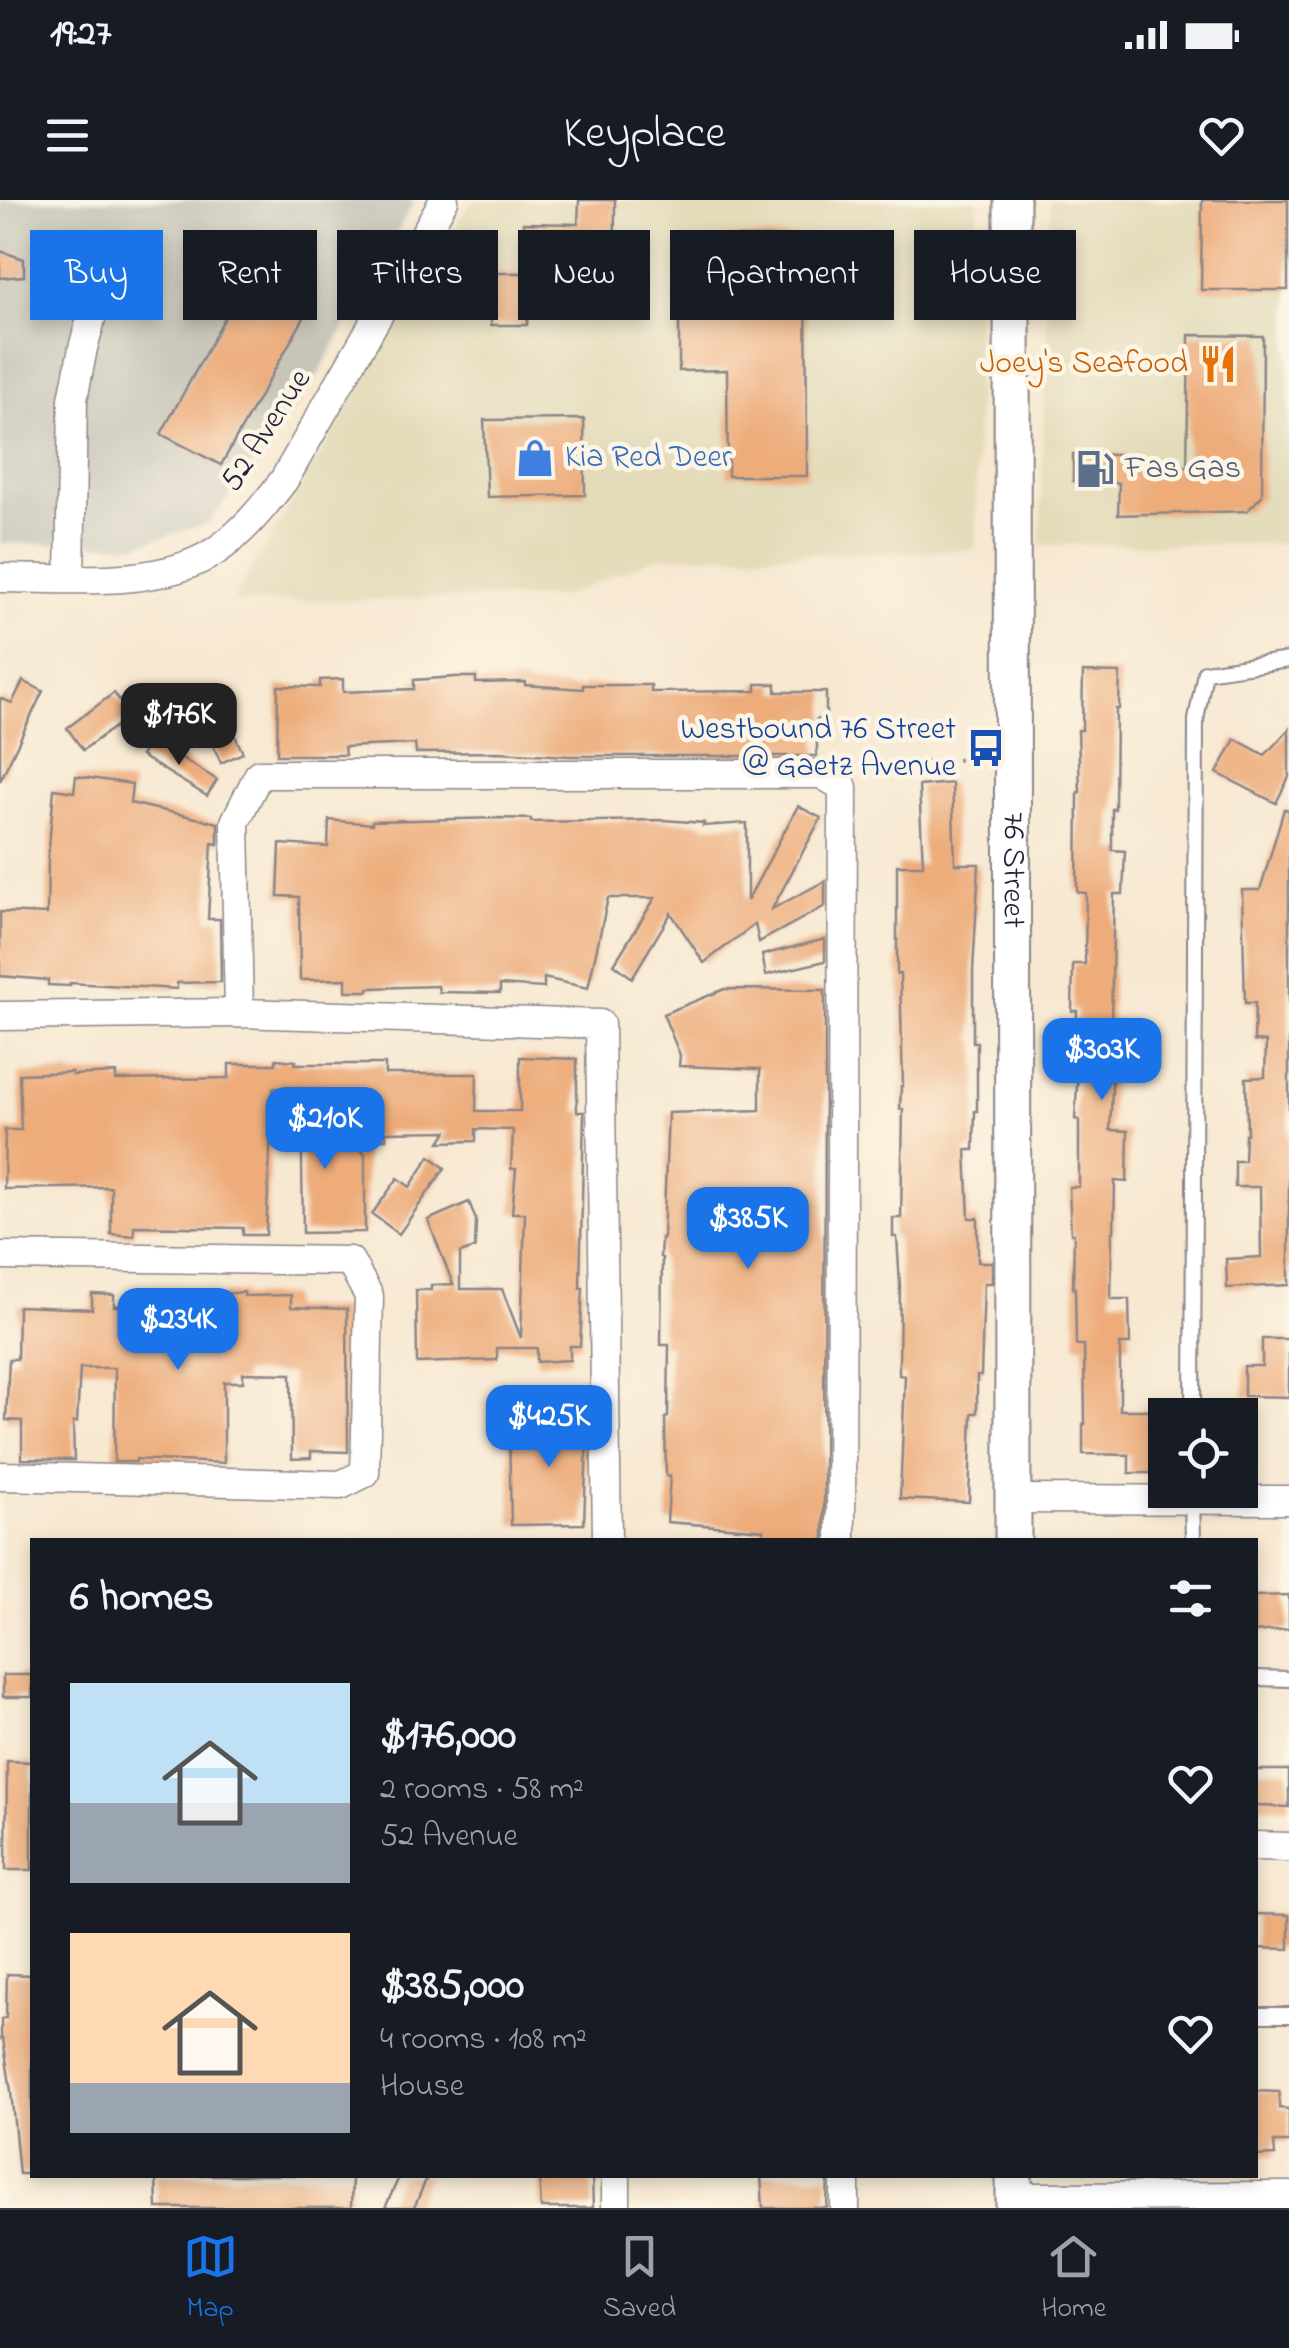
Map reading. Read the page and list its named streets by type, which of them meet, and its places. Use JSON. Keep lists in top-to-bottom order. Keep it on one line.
{"streets":{"street":["52 Avenue","76 Street"]},"places":{"restaurant":["Joey's Seafood"],"shop":["Kia Red Deer"],"fuel station":["Fas Gas"],"bus stop":["Westbound 76 Street @ Gaetz Avenue"]},"page":{"status":"19:27","header":"Keyplace","chip":["Buy","Rent","Filters","New","Apartment","House"],"price":["$176K","$303K","$210K","$385K","$234K","$425K"],"heading":"6 homes","list":[{"name":"$176,000","note":"2 rooms · 58 m² · 52 Avenue"},{"name":"$385,000","note":"4 rooms · 108 m² · House"}],"tabs":["Map","Saved","Home"]}}
